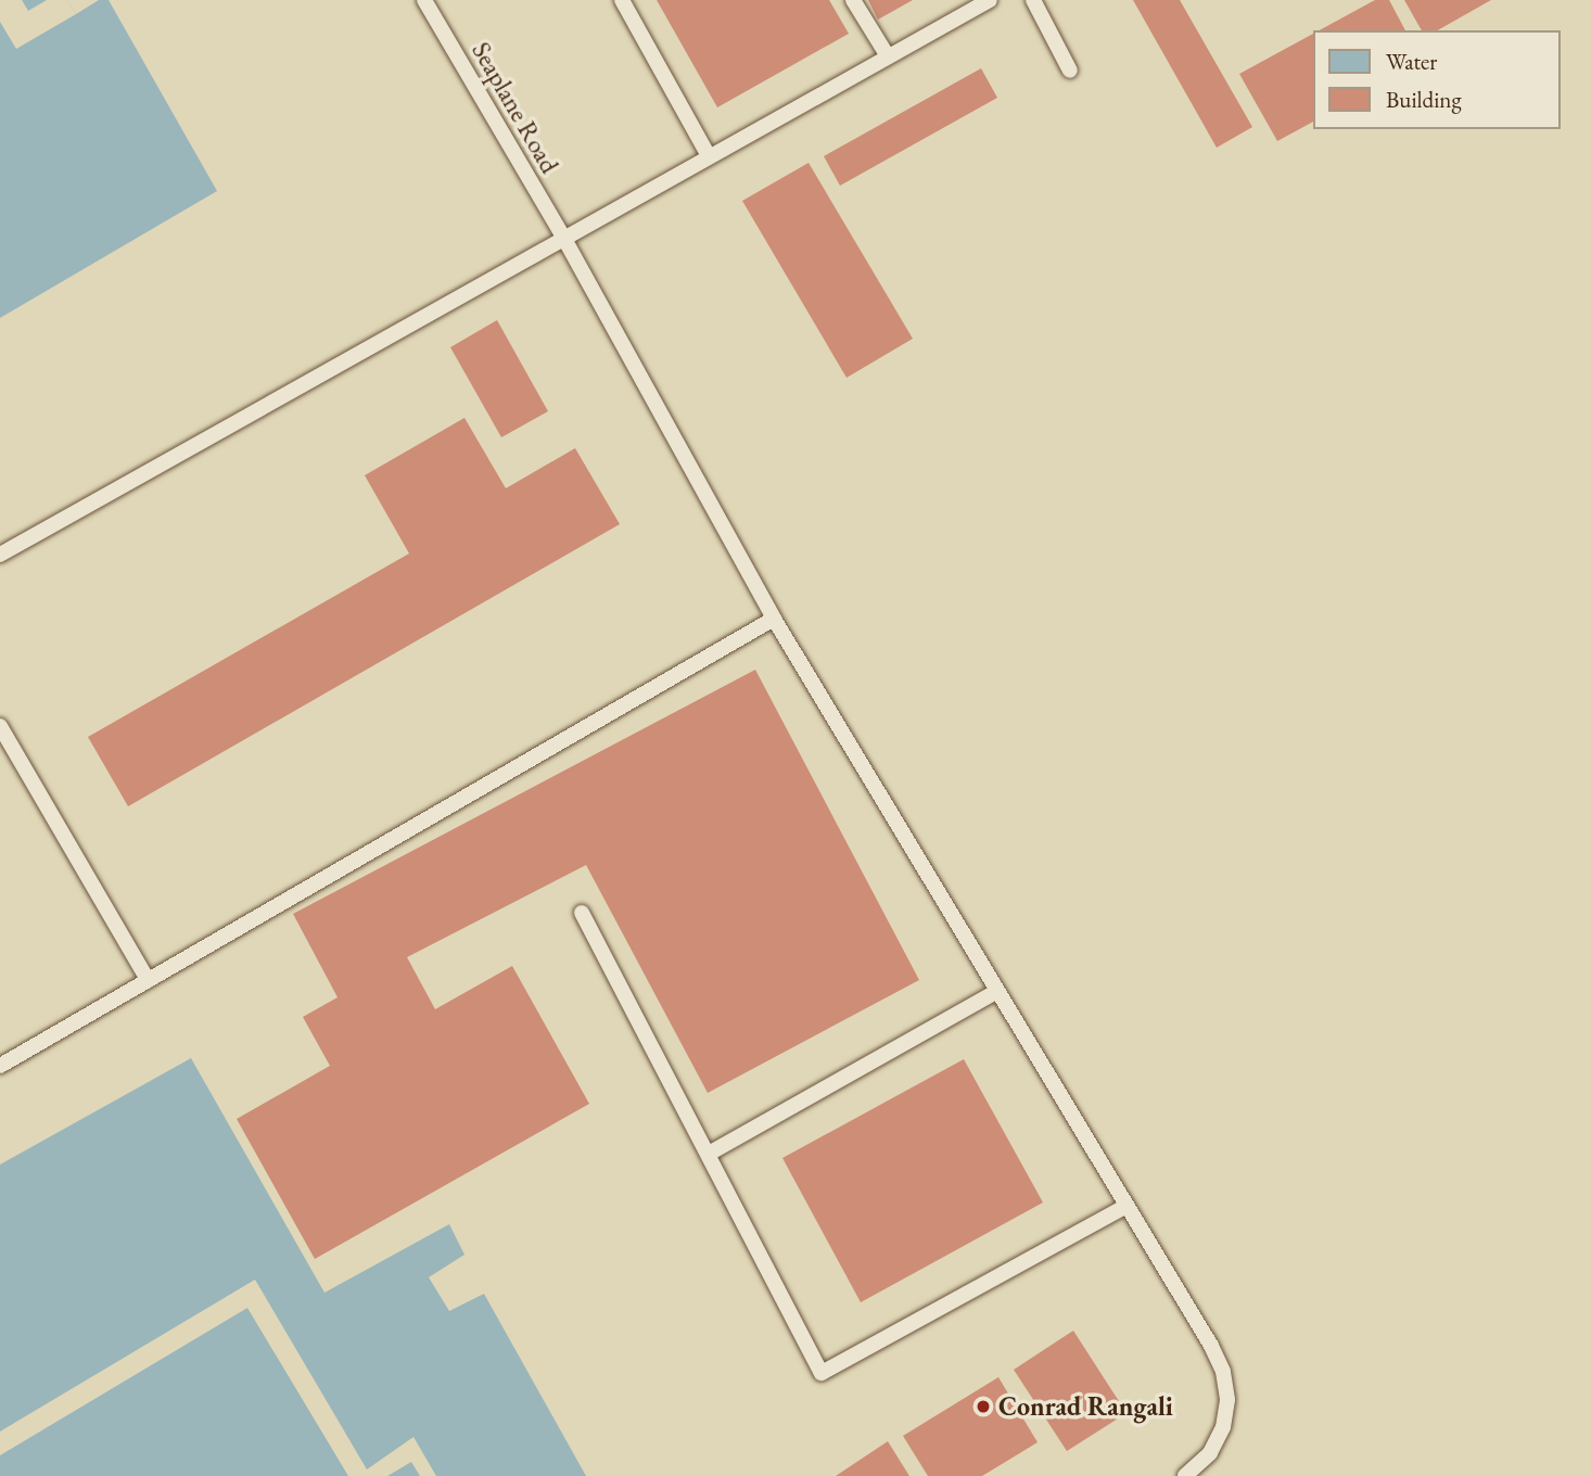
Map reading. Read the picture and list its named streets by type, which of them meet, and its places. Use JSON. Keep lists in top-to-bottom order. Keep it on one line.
{"streets":{"lane":["Seaplane Road"]},"places":["Conrad Rangali"],"legend":["Water","Building"]}
